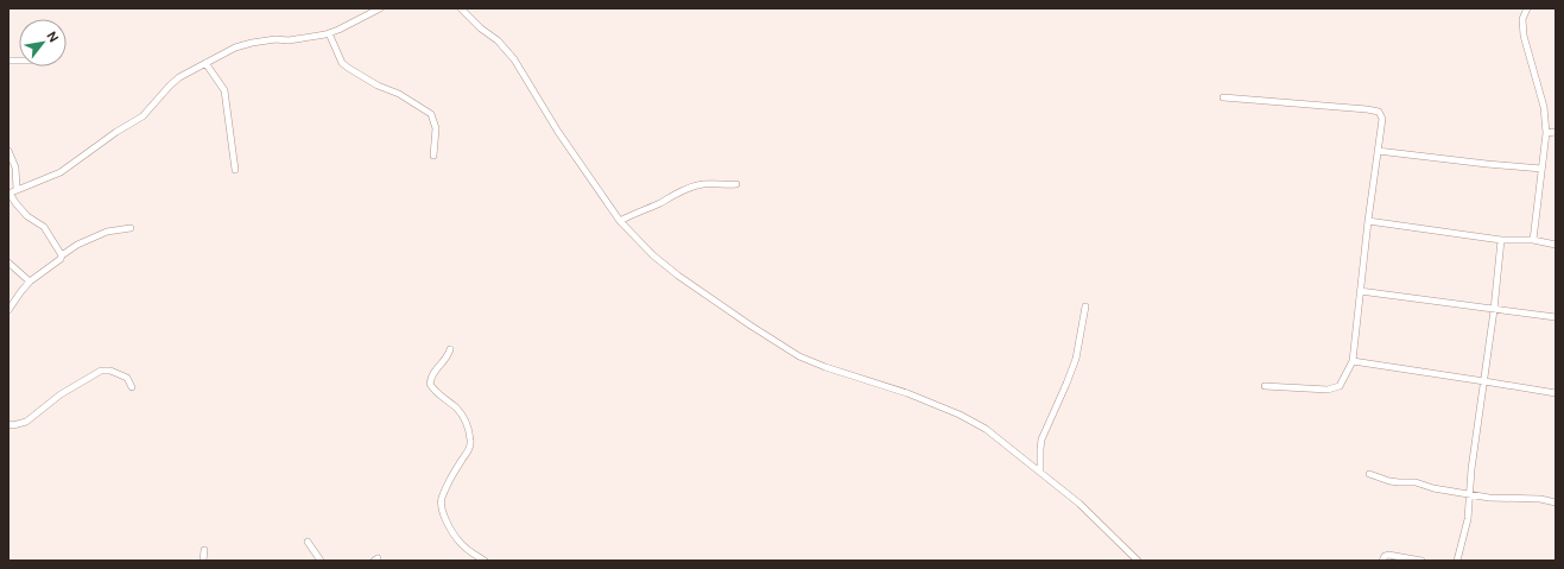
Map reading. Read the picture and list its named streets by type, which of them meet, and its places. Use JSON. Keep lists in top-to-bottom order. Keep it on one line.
{"north":"top right"}
